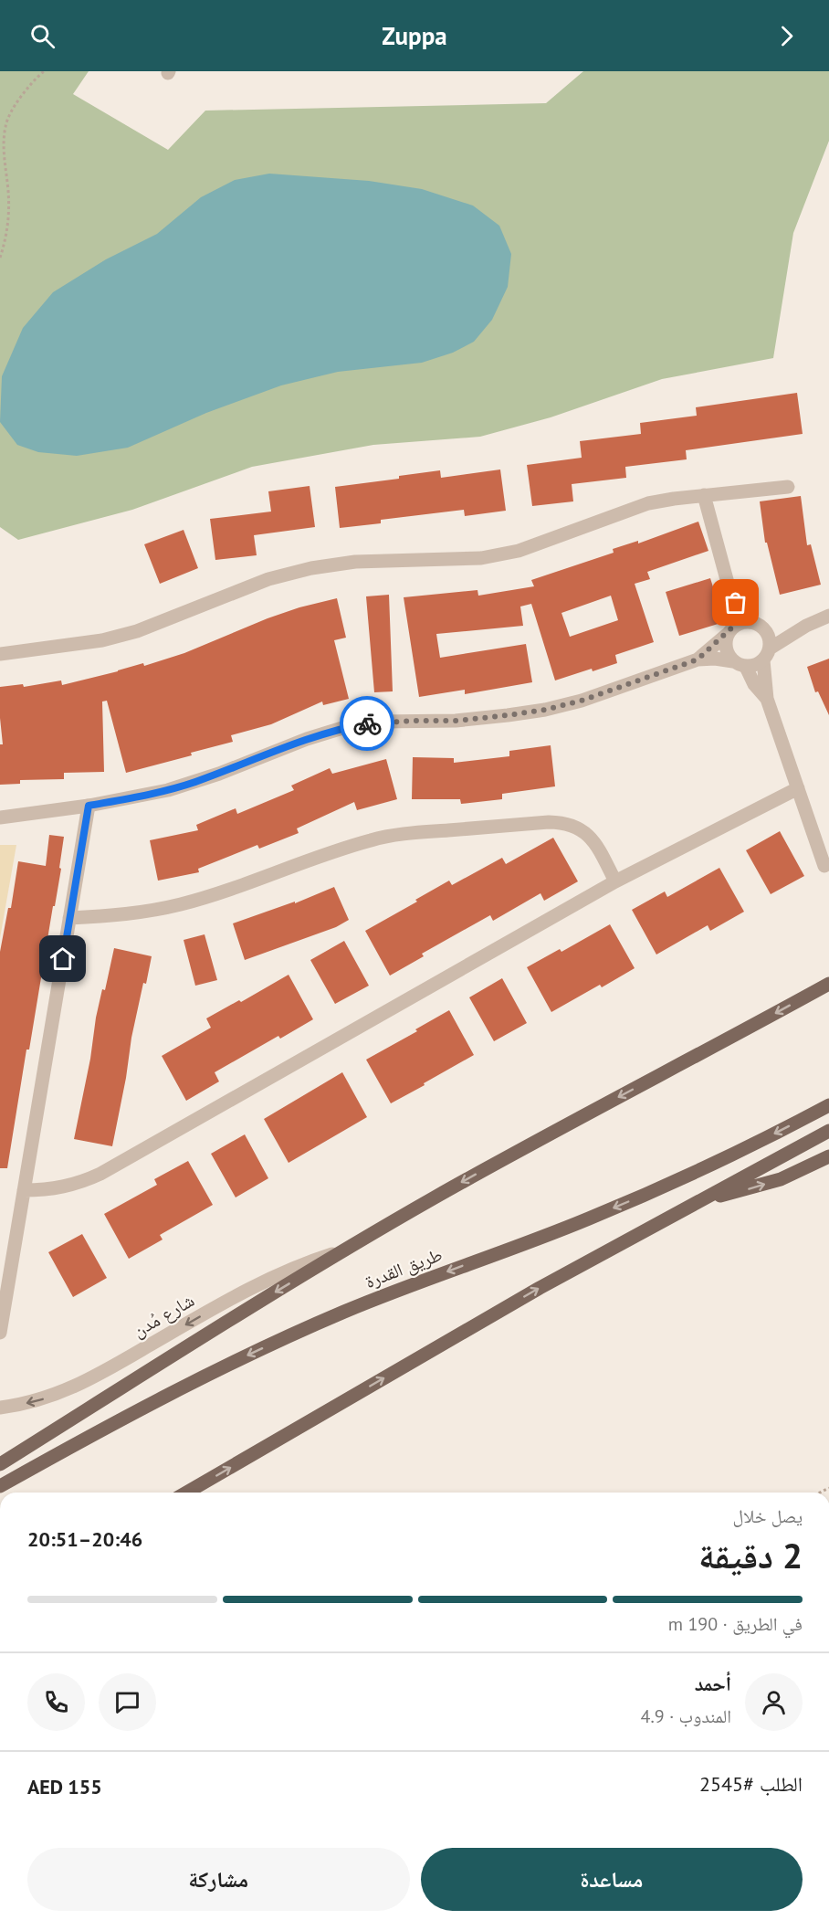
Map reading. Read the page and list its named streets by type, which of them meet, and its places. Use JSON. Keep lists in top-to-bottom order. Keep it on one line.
{"streets":{"main road":["طريق القدرة"],"street":["شارع مُدن"]},"one_way":["شارع مُدن"],"page":{"header":"Zuppa","heading":["2 دقيقة","يصل خلال","20:46–20:51"],"panel":["أحمد","المندوب · 4.9","الطلب #2545","AED 155"],"bar":"في الطريق · 190 m","buttons":["مساعدة","مشاركة"]}}
